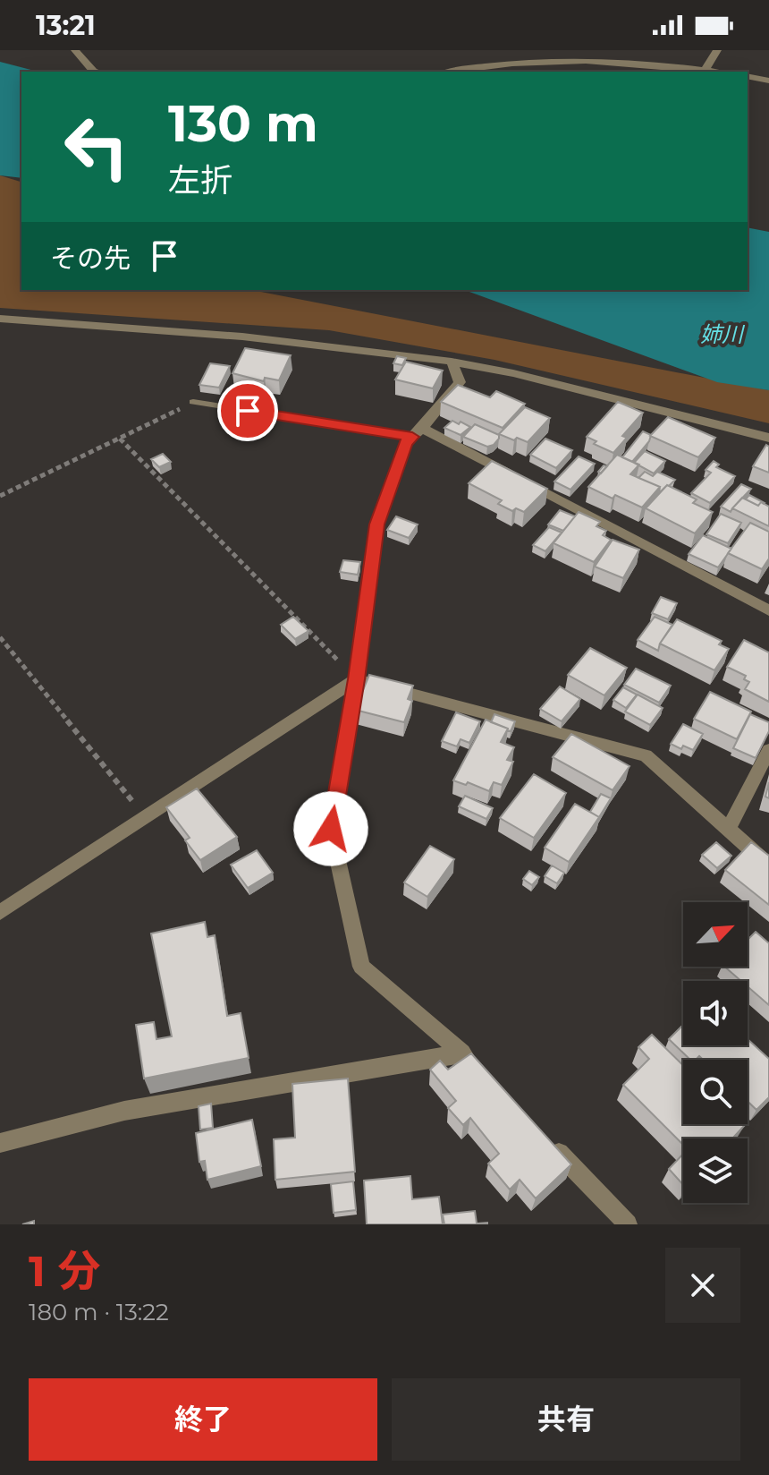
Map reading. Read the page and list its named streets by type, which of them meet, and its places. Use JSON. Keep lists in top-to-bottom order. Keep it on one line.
{"water":["姉川"],"north":"top right","page":{"status":"13:21","turn":["130 m","左折"],"then":"その先","heading":["1 分","180 m · 13:22"],"buttons":["終了","共有"]}}
